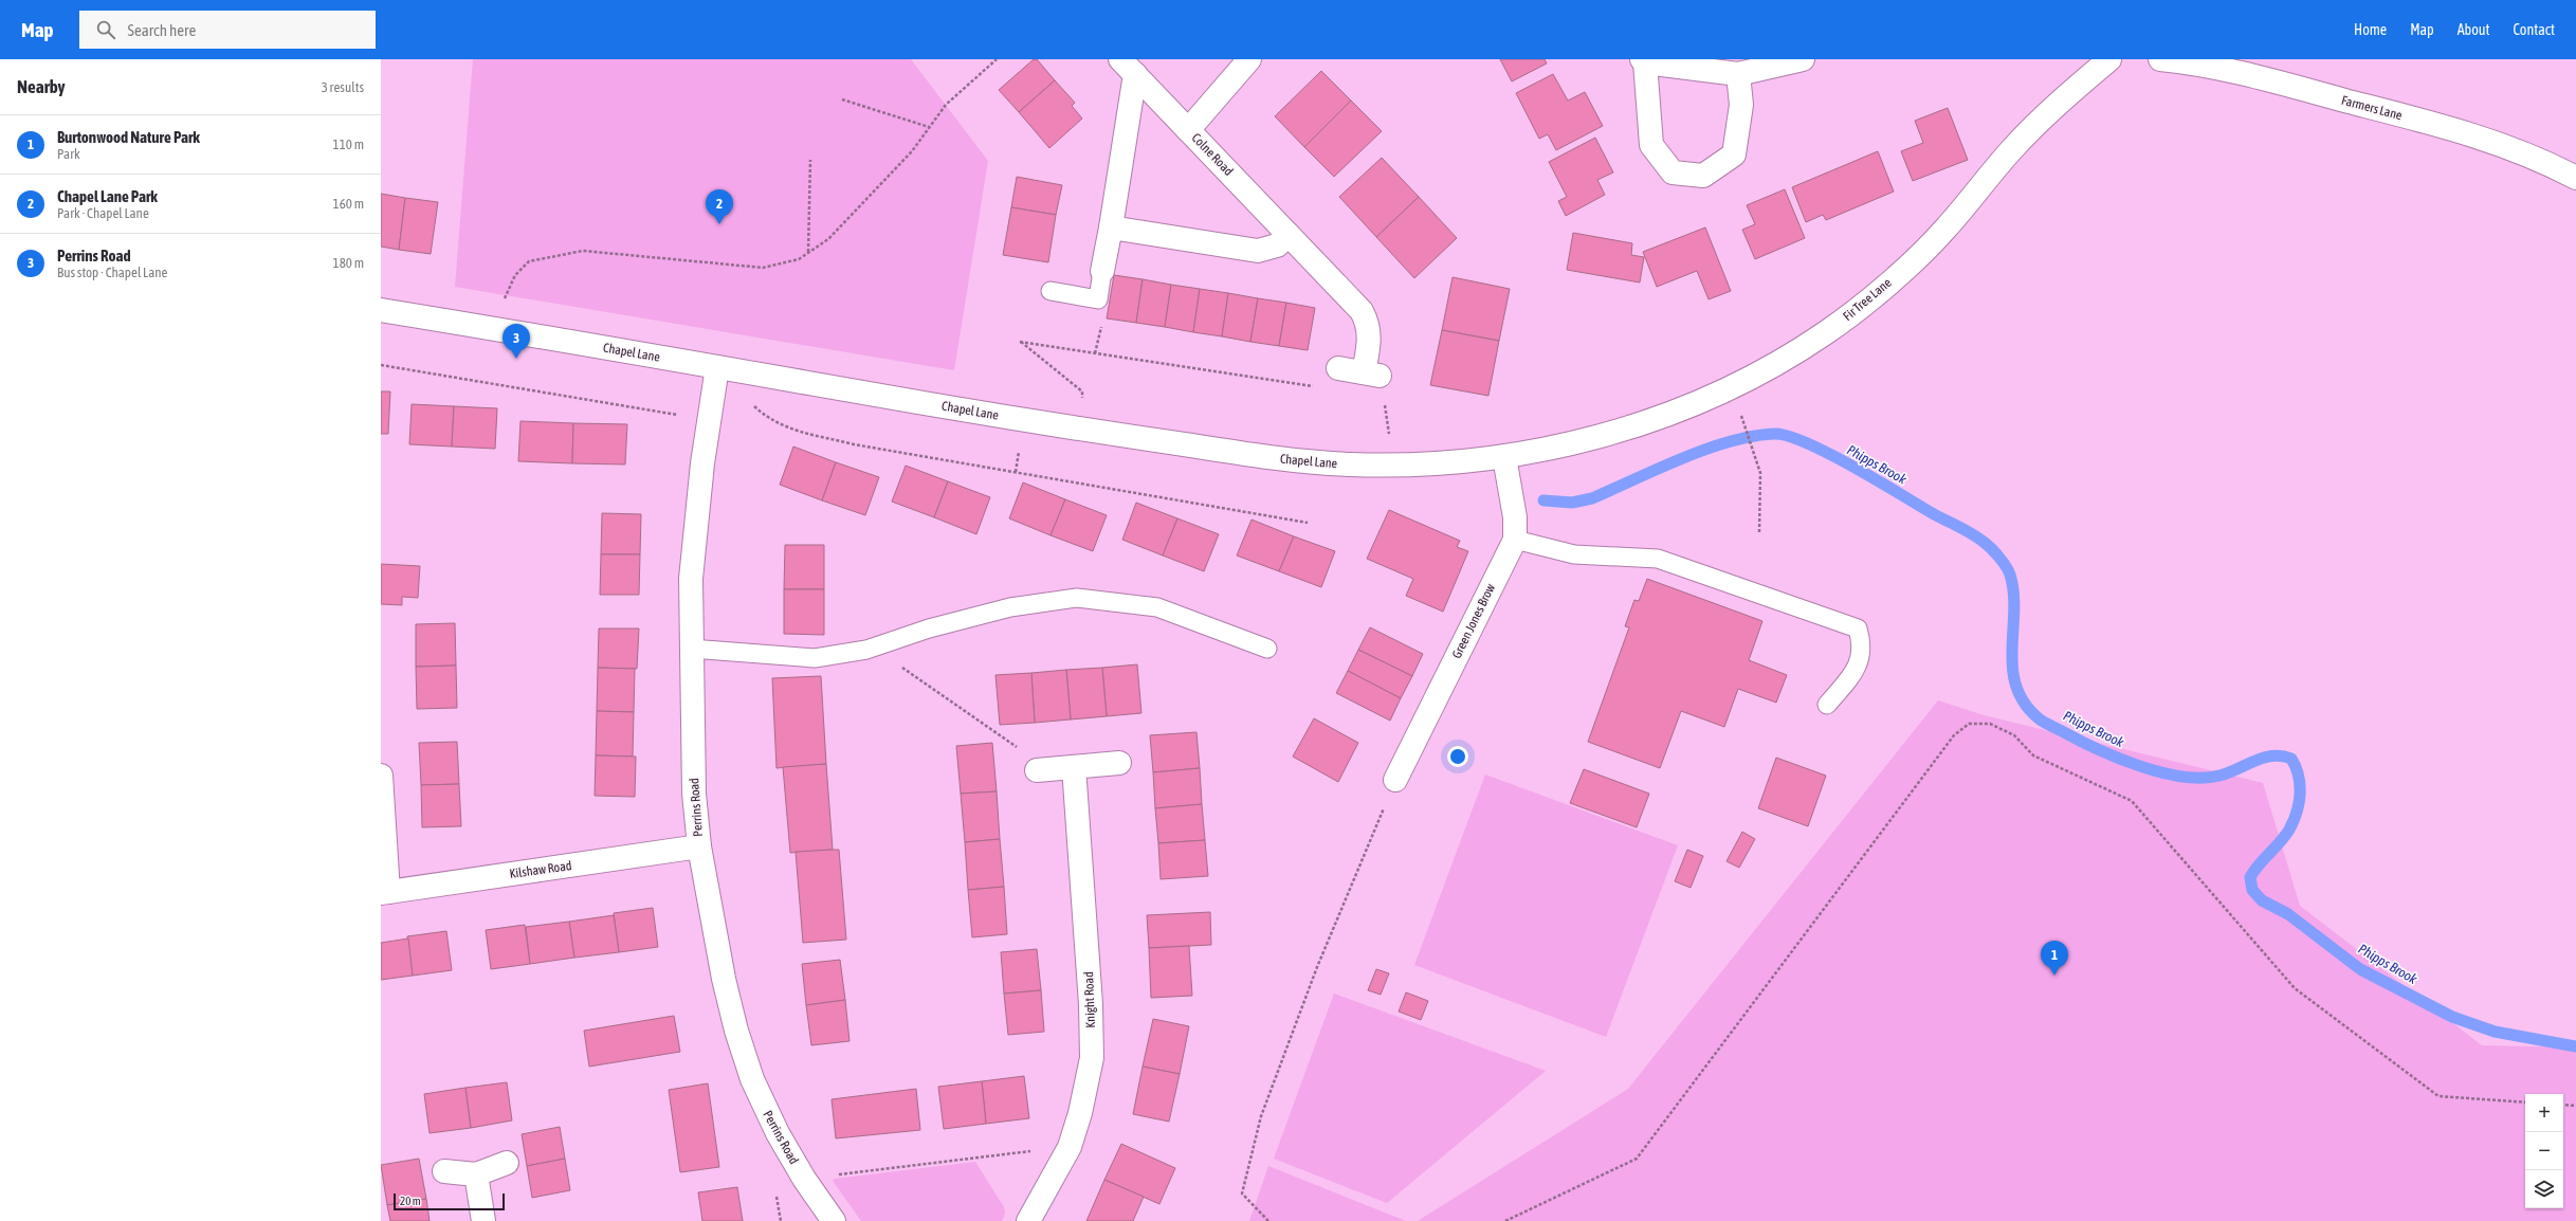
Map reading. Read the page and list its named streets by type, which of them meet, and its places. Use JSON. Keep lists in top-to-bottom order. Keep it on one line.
{"streets":{"street":["Farmers Lane","Colne Road","Fir Tree Lane","Chapel Lane","Green Jones Brow","Perrins Road","Kilshaw Road","Knight Road"]},"crossings":[["Fir Tree Lane","Chapel Lane"],["Chapel Lane","Green Jones Brow"],["Chapel Lane","Perrins Road"],["Perrins Road","Kilshaw Road"]],"water":["Phipps Brook"],"scale_bar":"20 m","page":{"header":"Map","search":"Search here","nav":["Home","Map","About","Contact"],"heading":["Nearby","3 results"],"list":[{"mark":"1","name":"Burtonwood Nature Park","note":"Park","value":"110 m"},{"mark":"2","name":"Chapel Lane Park","note":"Park · Chapel Lane","value":"160 m"},{"mark":"3","name":"Perrins Road","note":"Bus stop · Chapel Lane","value":"180 m"}],"pins":["2","3","1"],"map_buttons":["+","−"],"scale":"20 m"}}
